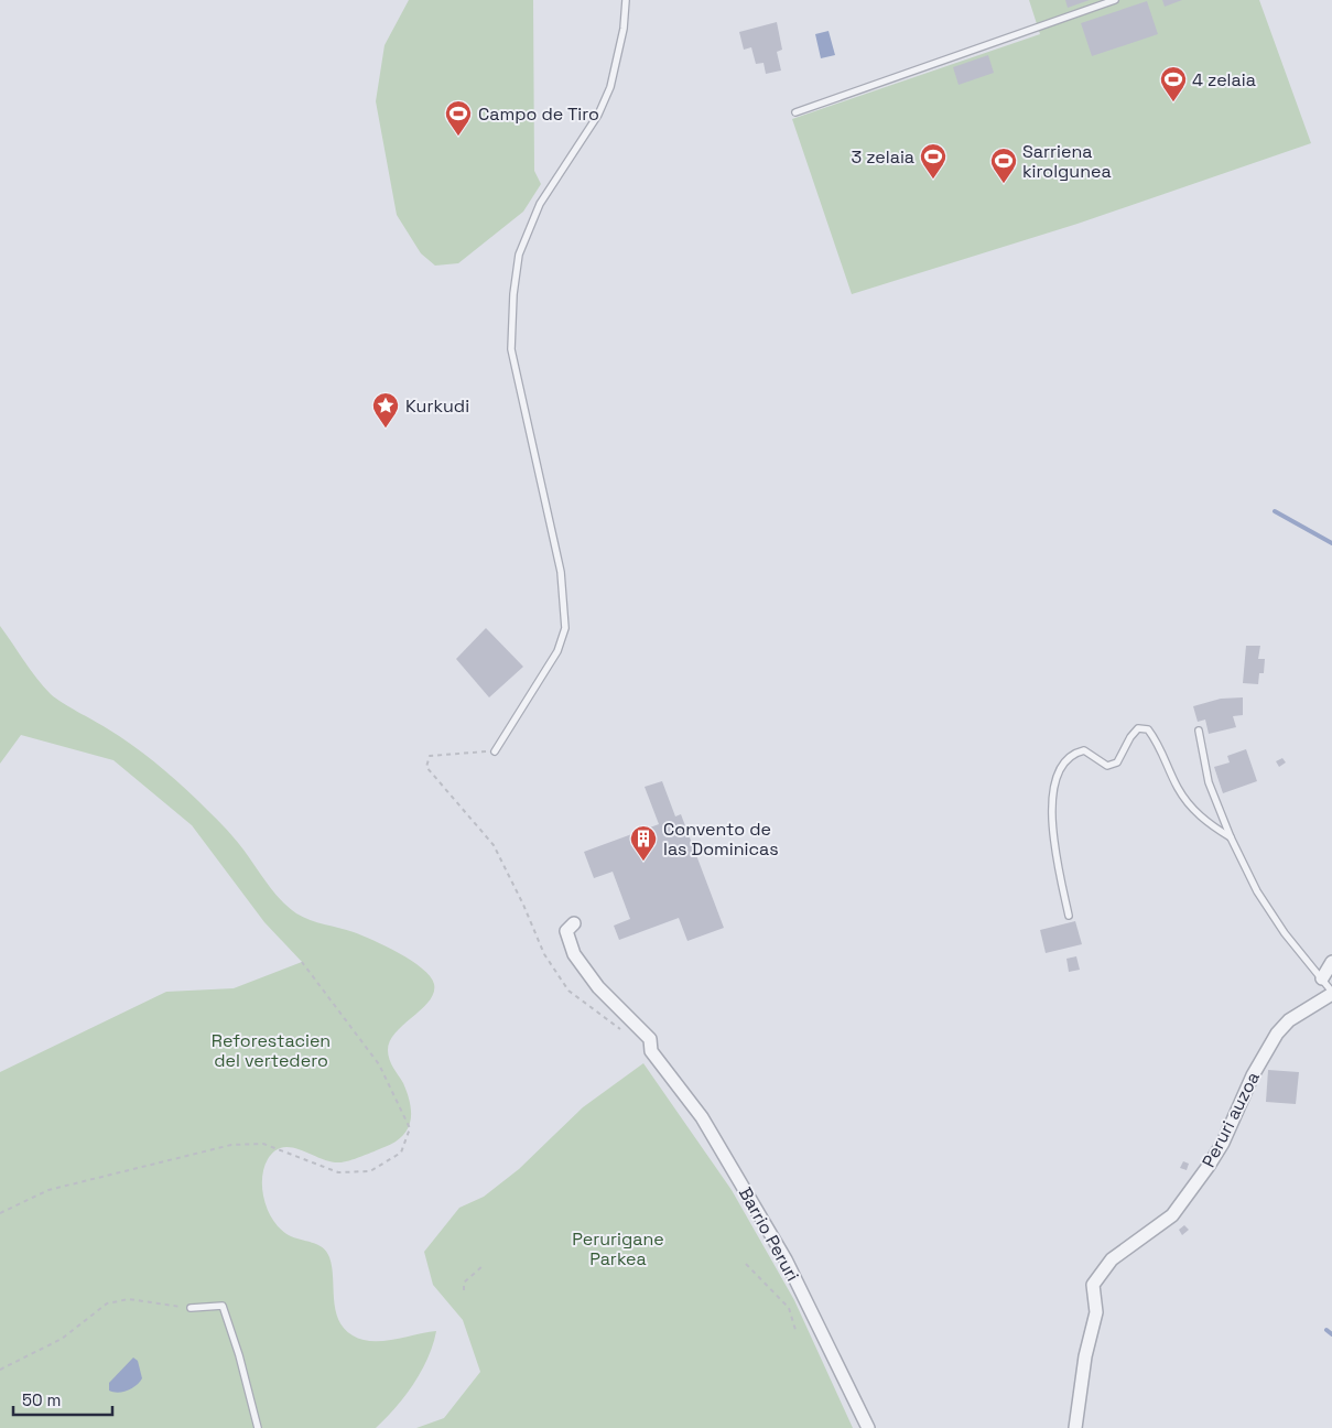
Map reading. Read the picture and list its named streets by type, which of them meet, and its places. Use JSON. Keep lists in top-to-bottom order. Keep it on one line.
{"streets":{"street":["Peruri auzoa","Barrio Peruri"]},"parks":["Reforestacien del vertedero","Perurigane Parkea"],"places":{"sports":["4 zelaia","Campo de Tiro","3 zelaia","Sarriena kirolgunea"],"place":["Kurkudi"],"building":["Convento de las Dominicas"]},"scale_bar":"50 m"}
